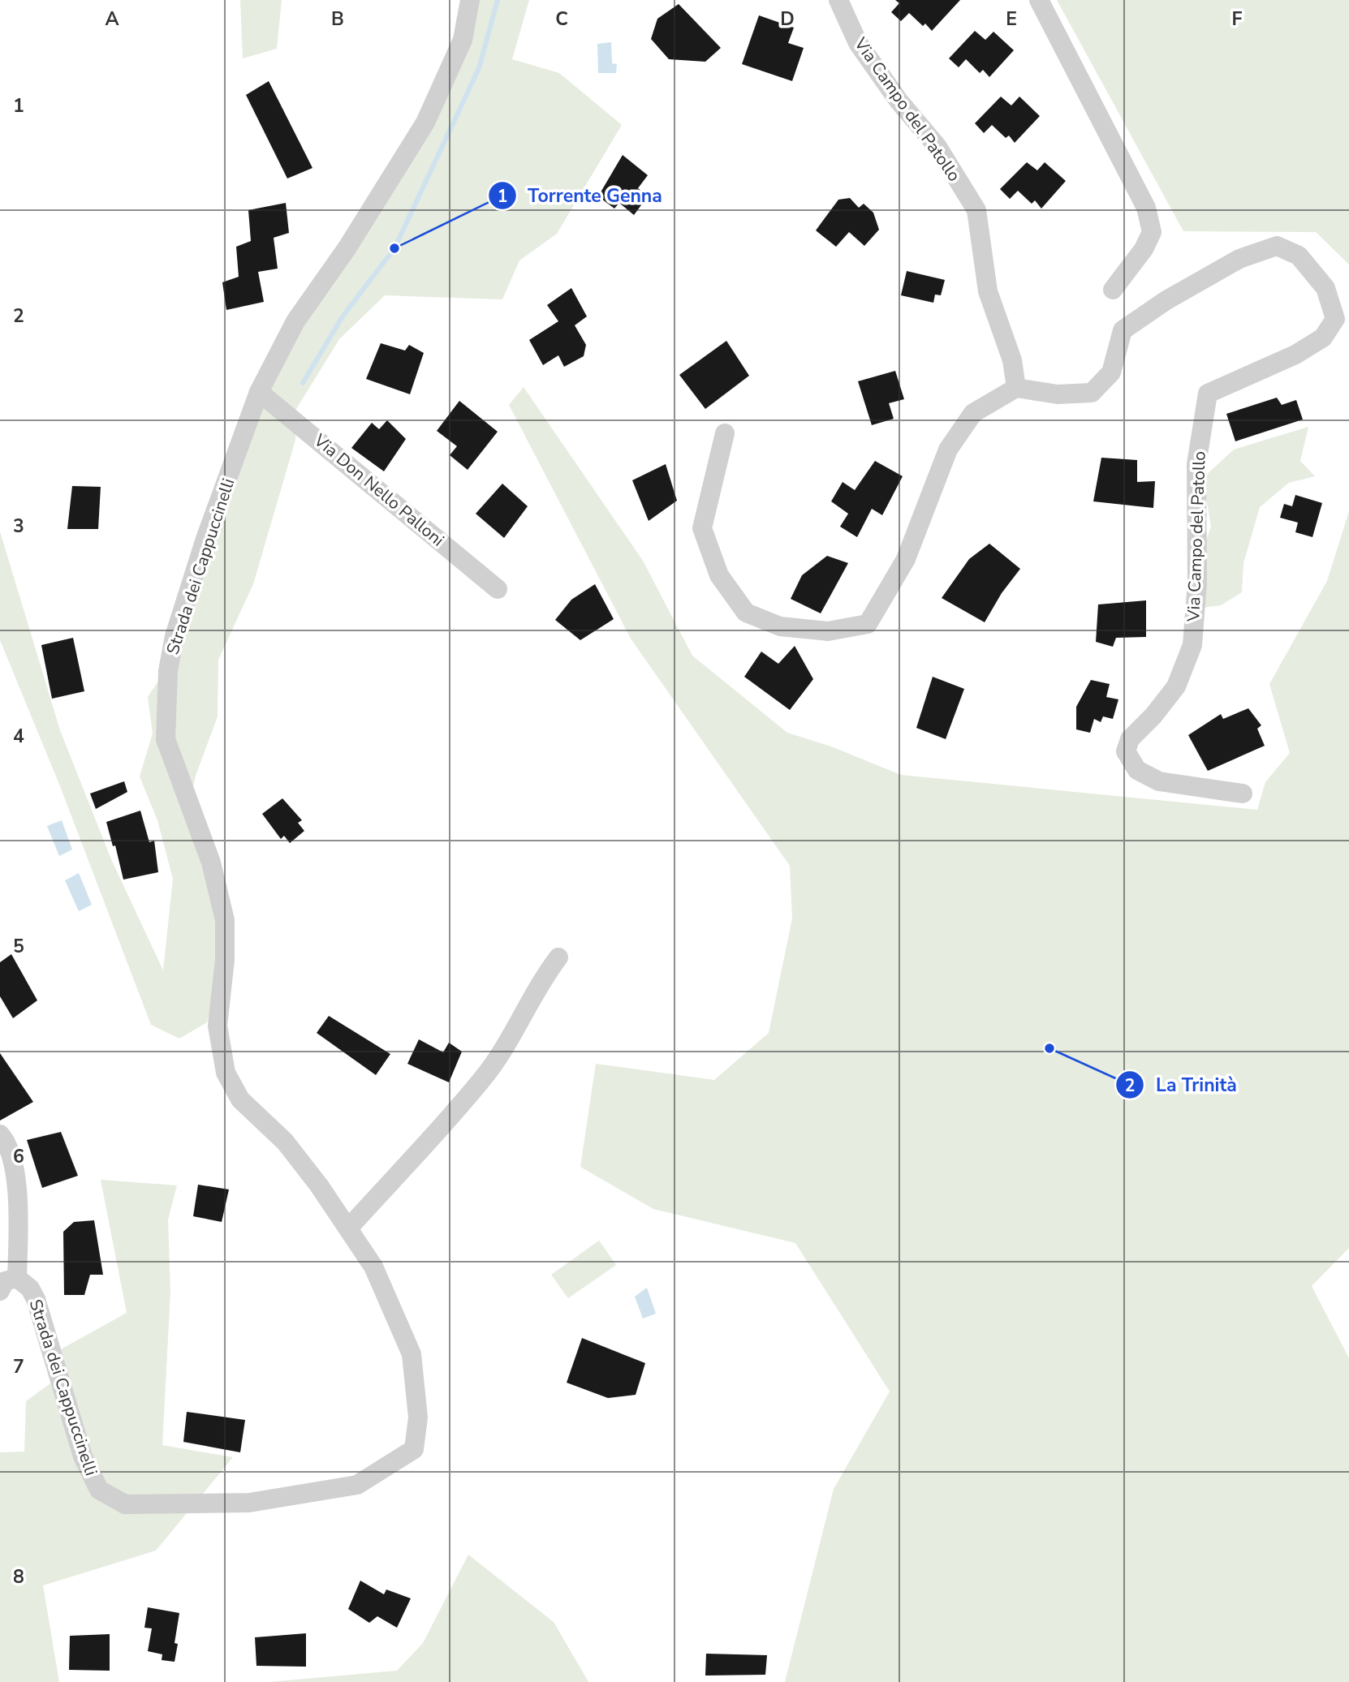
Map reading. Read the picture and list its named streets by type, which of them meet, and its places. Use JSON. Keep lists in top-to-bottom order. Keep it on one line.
{"streets":{"street":["Via Campo del Patollo","Via Don Nello Palloni","Strada dei Cappuccinelli"]},"crossings":[["Via Don Nello Palloni","Strada dei Cappuccinelli"]],"places":["Torrente Genna","La Trinità"],"grid":{"columns":["A","B","C","D","E","F"],"rows":["1","2","3","4","5","6","7","8"]}}
